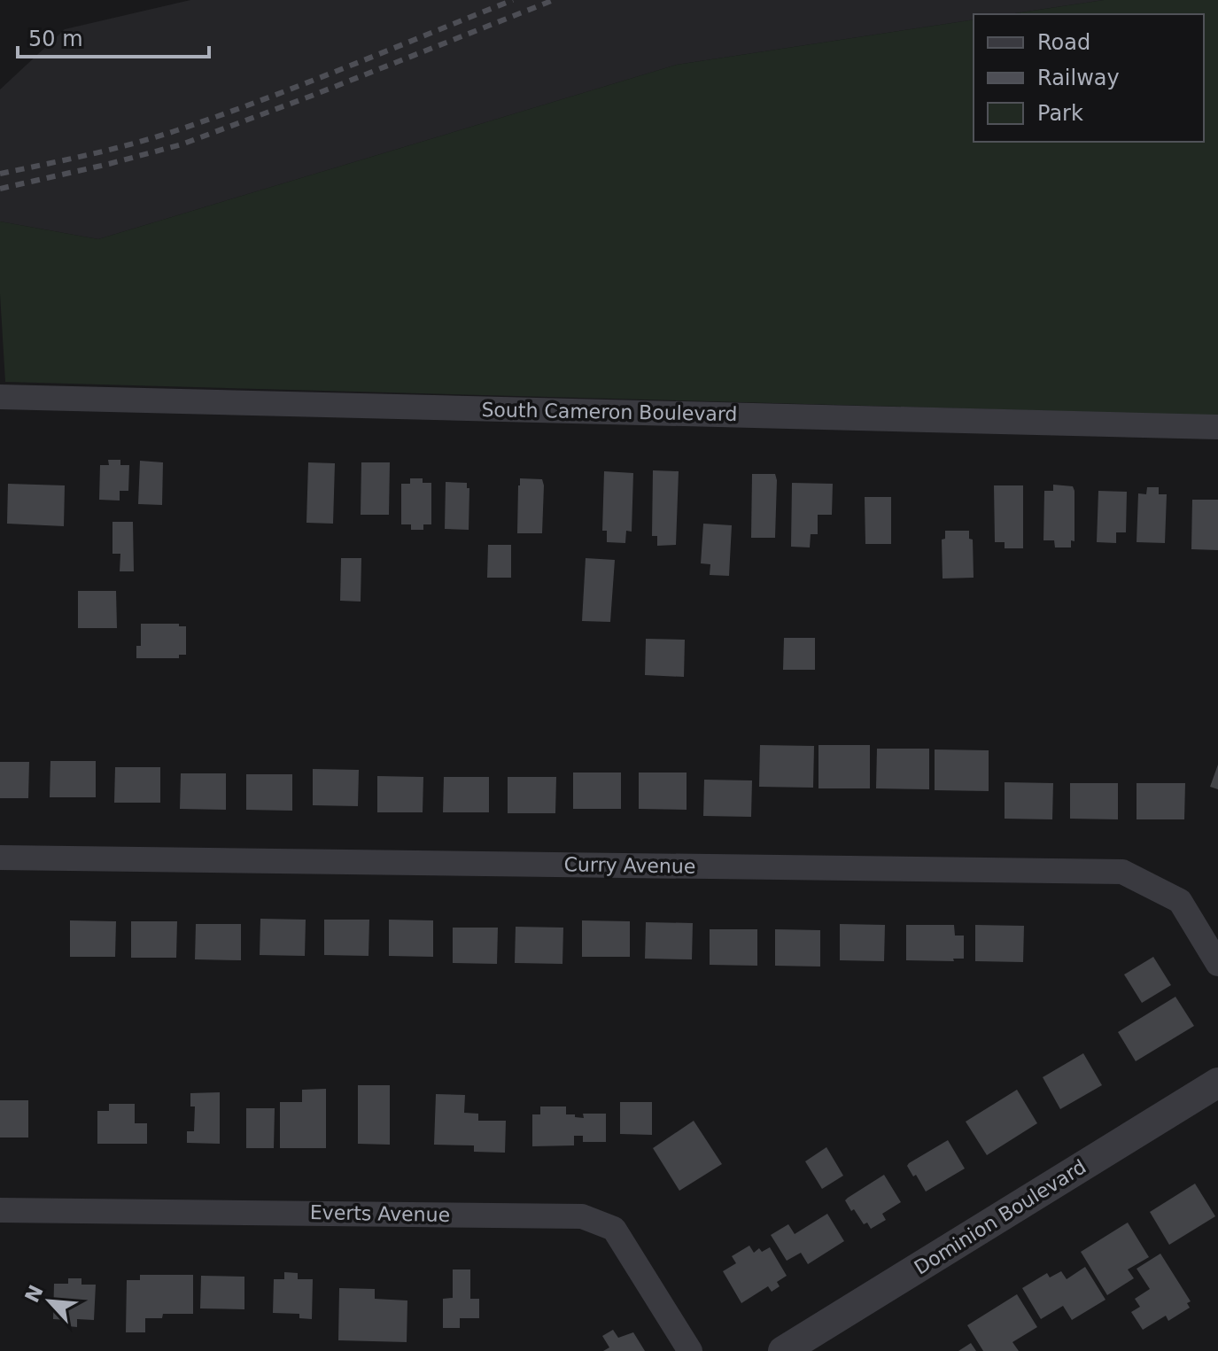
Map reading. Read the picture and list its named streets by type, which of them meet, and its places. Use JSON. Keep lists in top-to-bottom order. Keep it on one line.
{"streets":{"street":["South Cameron Boulevard","Curry Avenue","Everts Avenue","Dominion Boulevard"]},"legend":["Road","Railway","Park"],"scale_bar":"50 m","north":"top left"}
